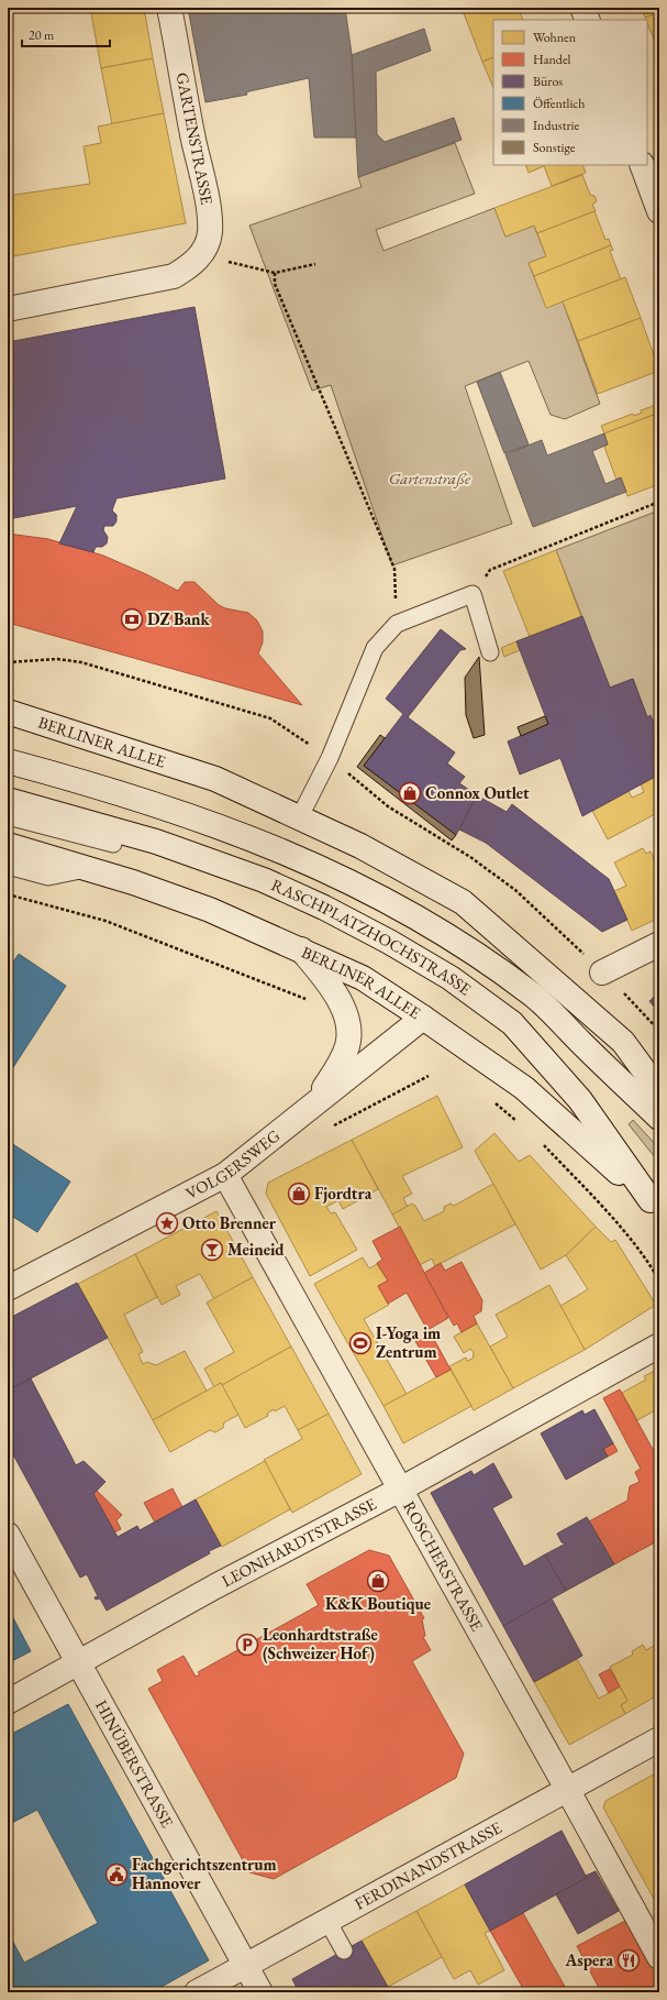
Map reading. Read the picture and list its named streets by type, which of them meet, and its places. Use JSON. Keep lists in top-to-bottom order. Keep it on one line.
{"streets":{"street":["GARTENSTRASSE","BERLINER ALLEE","RASCHPLATZHOCHSTRASSE","VOLGERSWEG","LEONHARDTSTRASSE","ROSCHERSTRASSE","HINÜBERSTRASSE","FERDINANDSTRASSE"]},"crossings":[["BERLINER ALLEE","RASCHPLATZHOCHSTRASSE"],["BERLINER ALLEE","VOLGERSWEG"],["VOLGERSWEG","ROSCHERSTRASSE"],["LEONHARDTSTRASSE","ROSCHERSTRASSE"],["LEONHARDTSTRASSE","HINÜBERSTRASSE"],["ROSCHERSTRASSE","FERDINANDSTRASSE"],["HINÜBERSTRASSE","FERDINANDSTRASSE"]],"parks":["Gartenstraße"],"places":{"bank":["DZ Bank"],"shop":["Connox Outlet","Fjordtra","K&K Boutique"],"place":["Otto Brenner"],"bar":["Meineid"],"sports":["I-Yoga im Zentrum"],"parking":["Leonhardtstraße (Schweizer Hof)"],"public building":["Fachgerichtszentrum Hannover"],"restaurant":["Aspera"]},"legend":["Wohnen","Handel","Büros","Öffentlich","Industrie","Sonstige"],"scale_bar":"20 m"}
